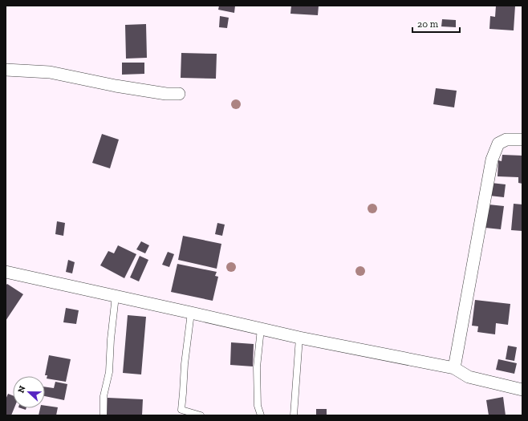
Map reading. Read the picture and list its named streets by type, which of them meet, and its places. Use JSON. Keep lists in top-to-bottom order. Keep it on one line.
{"scale_bar":"20 m","north":"left"}
